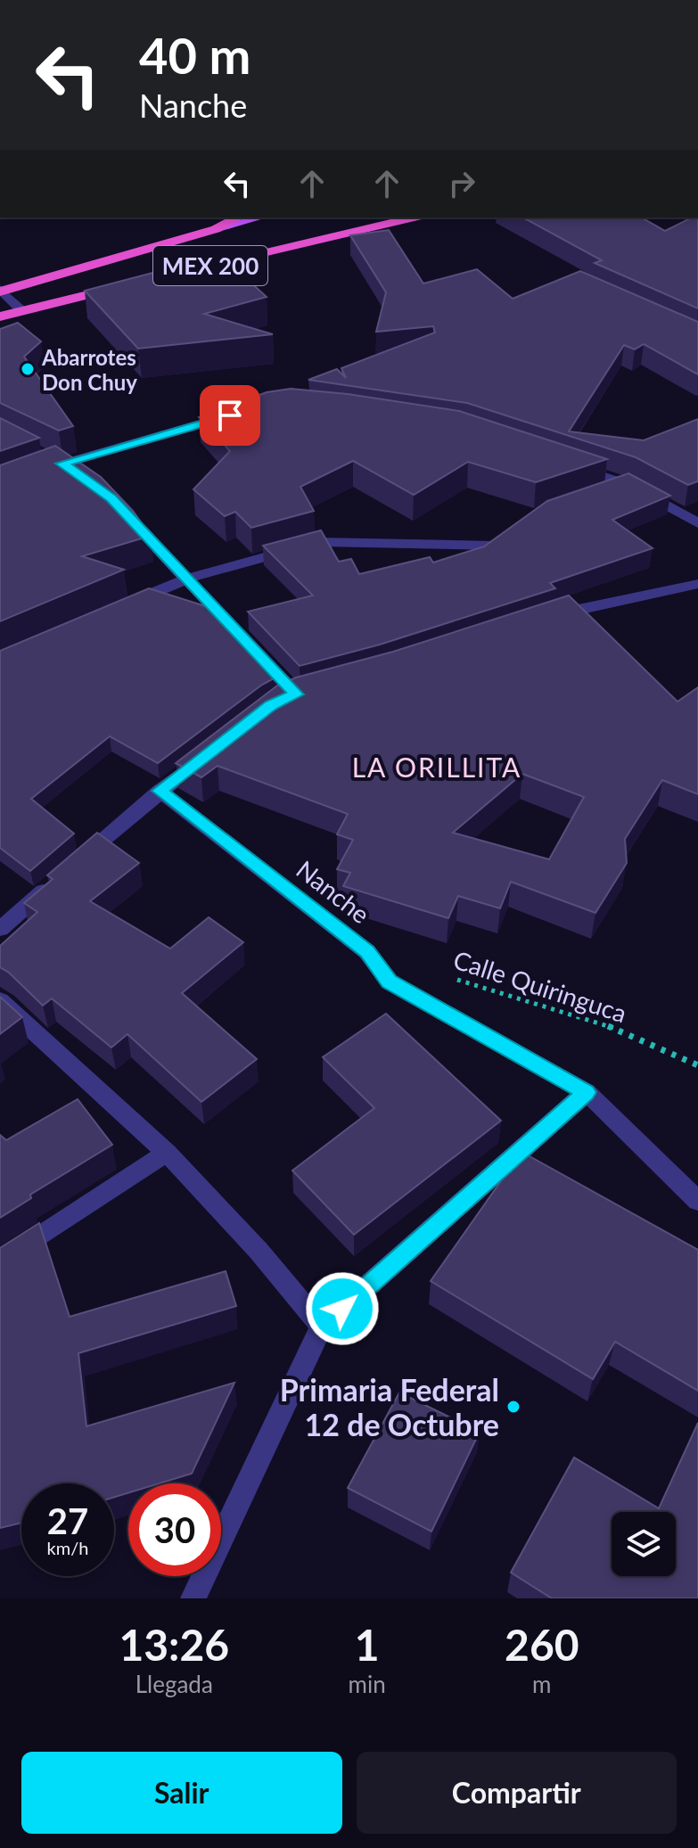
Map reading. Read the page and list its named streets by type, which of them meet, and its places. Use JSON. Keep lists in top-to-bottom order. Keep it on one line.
{"streets":{"highway":["MEX 200"],"street":["Nanche"],"path":["Calle Quiringuca"]},"districts":["LA ORILLITA"],"places":["Abarrotes Don Chuy","Primaria Federal 12 de Octubre"],"page":{"turn":["40 m","Nanche"],"speed":"27 km/h","limit":"30","eta":["13:26","Llegada","1","min","260","m"],"buttons":["Salir","Compartir"]}}
